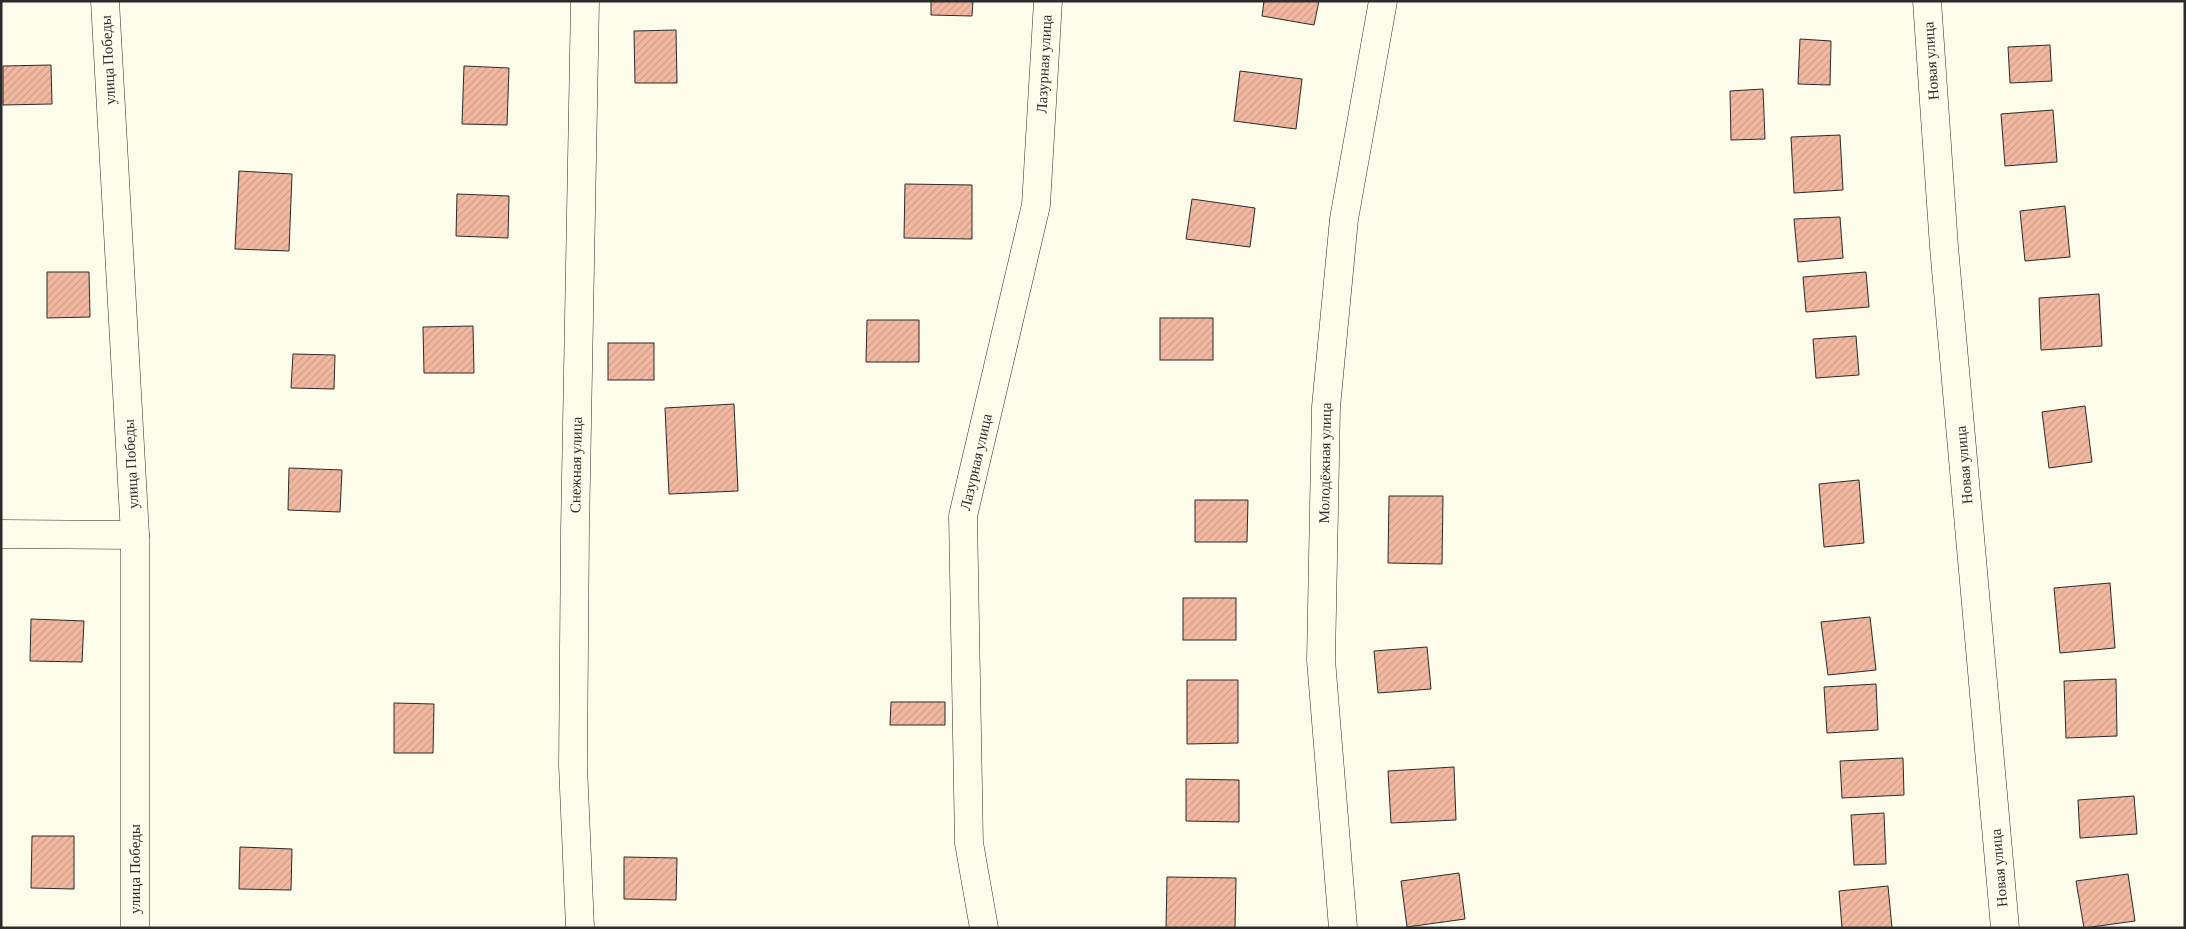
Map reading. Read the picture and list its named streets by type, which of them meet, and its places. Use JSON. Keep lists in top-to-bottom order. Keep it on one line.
{"streets":{"street":["улица Победы","Новая улица","Лазурная улица","Молодёжная улица","Снежная улица"]}}
